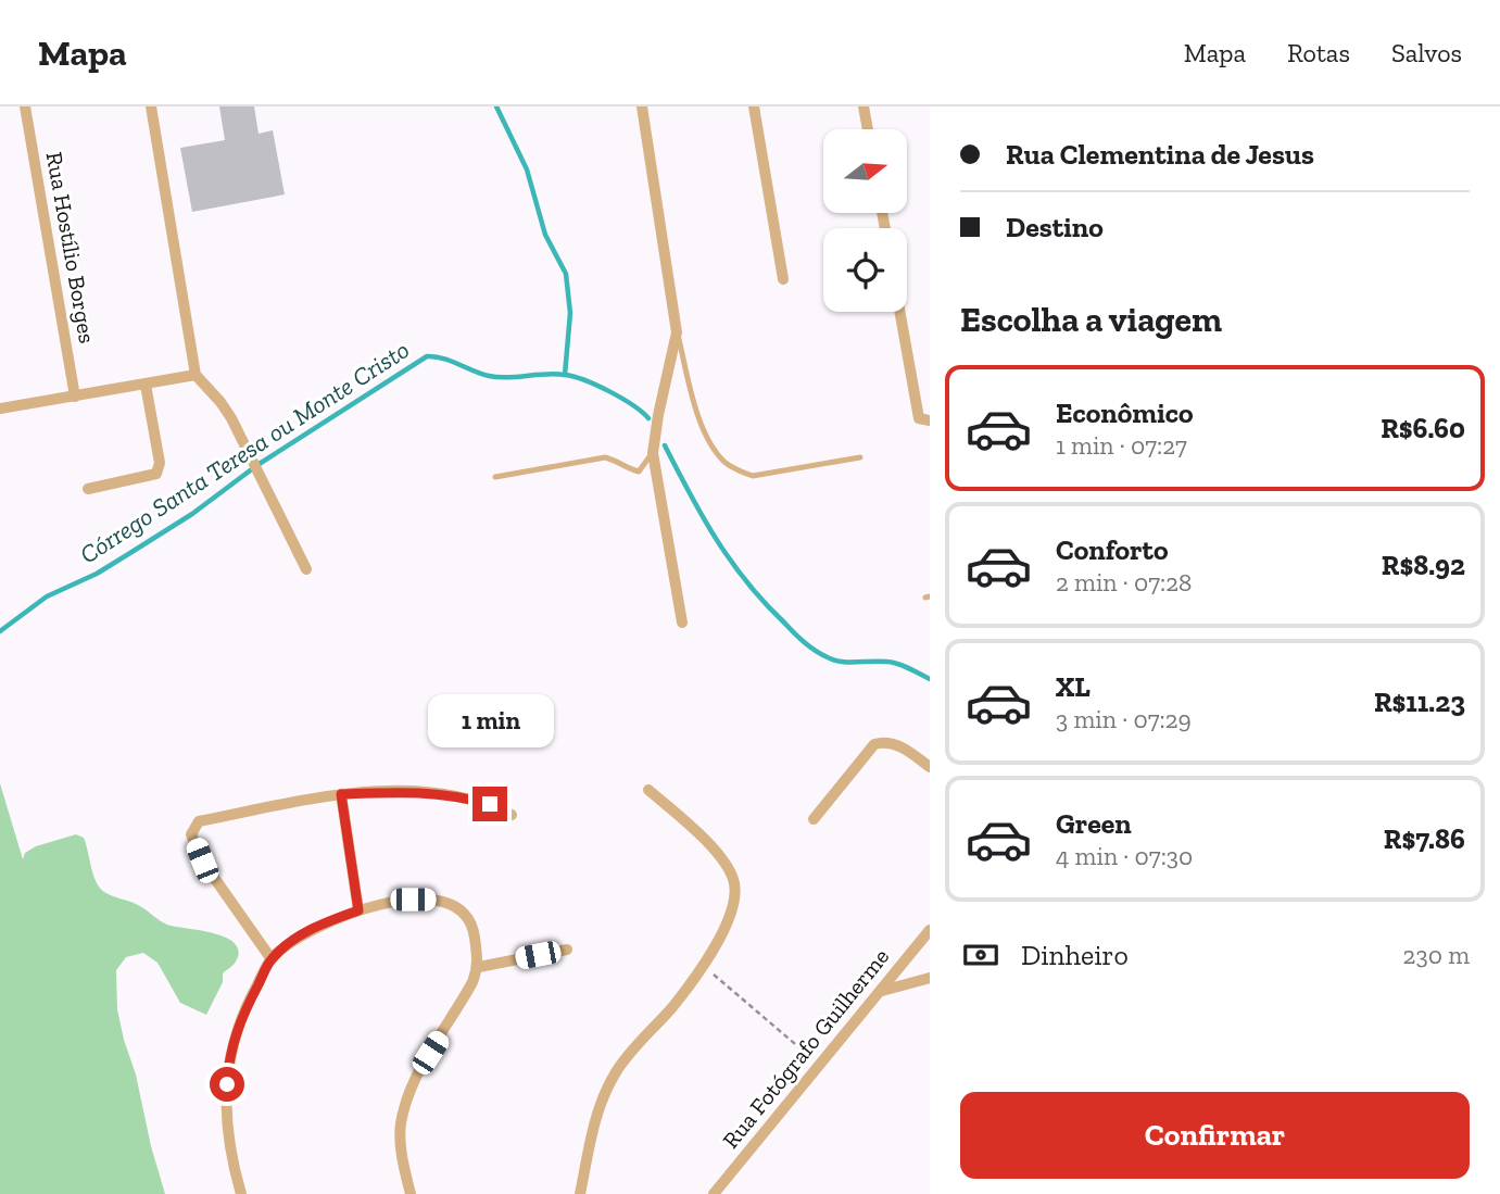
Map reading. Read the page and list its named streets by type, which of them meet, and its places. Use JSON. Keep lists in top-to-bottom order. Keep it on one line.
{"streets":{"street":["Rua Hostílio Borges","Rua Fotógrafo Guilherme"]},"water":["Córrego Santa Teresa ou Monte Cristo"],"north":"right","page":{"header":"Mapa","nav":["Mapa","Rotas","Salvos"],"banner":["Rua Clementina de Jesus","Destino"],"heading":"Escolha a viagem","list":[{"name":"Econômico","note":"1 min · 07:27","value":"R$6.60"},{"name":"Conforto","note":"2 min · 07:28","value":"R$8.92"},{"name":"XL","note":"3 min · 07:29","value":"R$11.23"},{"name":"Green","note":"4 min · 07:30","value":"R$7.86"}],"bubble":"1 min","pay":["Dinheiro","230 m"],"buttons":"Confirmar"}}
